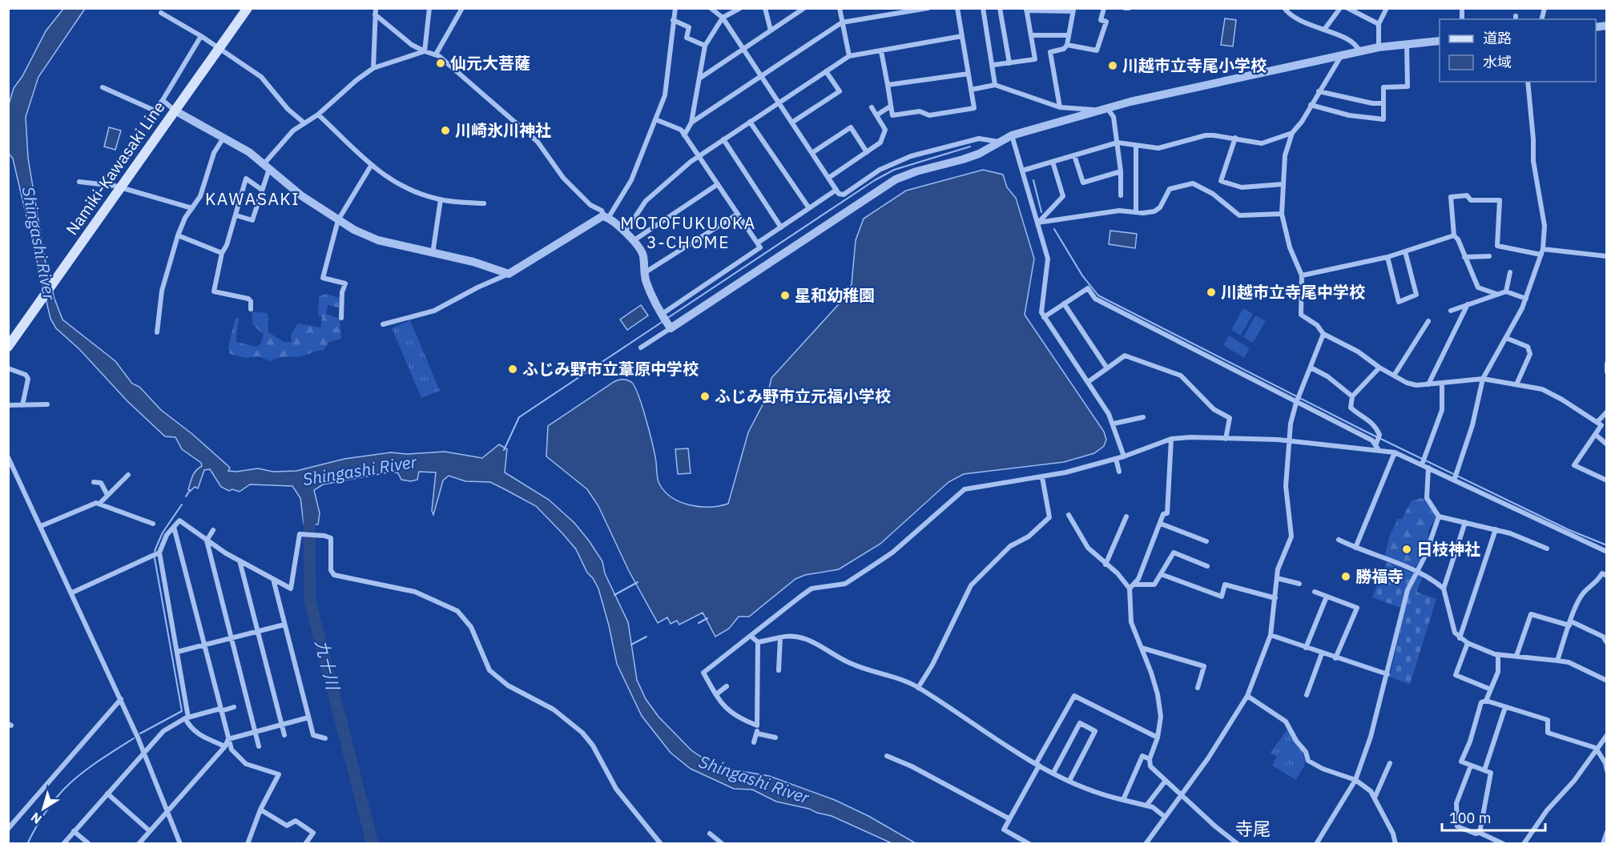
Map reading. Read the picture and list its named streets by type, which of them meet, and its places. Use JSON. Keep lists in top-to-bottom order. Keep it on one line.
{"streets":{"main road":["Namiki-Kawasaki Line"]},"districts":["KAWASAKI","MOTOFUKUOKA 3-CHOME","寺尾"],"water":["Shingashi River","九十川"],"places":["仙元大菩薩","川越市立寺尾小学校","川崎氷川神社","川越市立寺尾中学校","星和幼稚園","ふじみ野市立葦原中学校","ふじみ野市立元福小学校","日枝神社","勝福寺"],"legend":["道路","水域"],"scale_bar":"100 m","north":"bottom left"}
